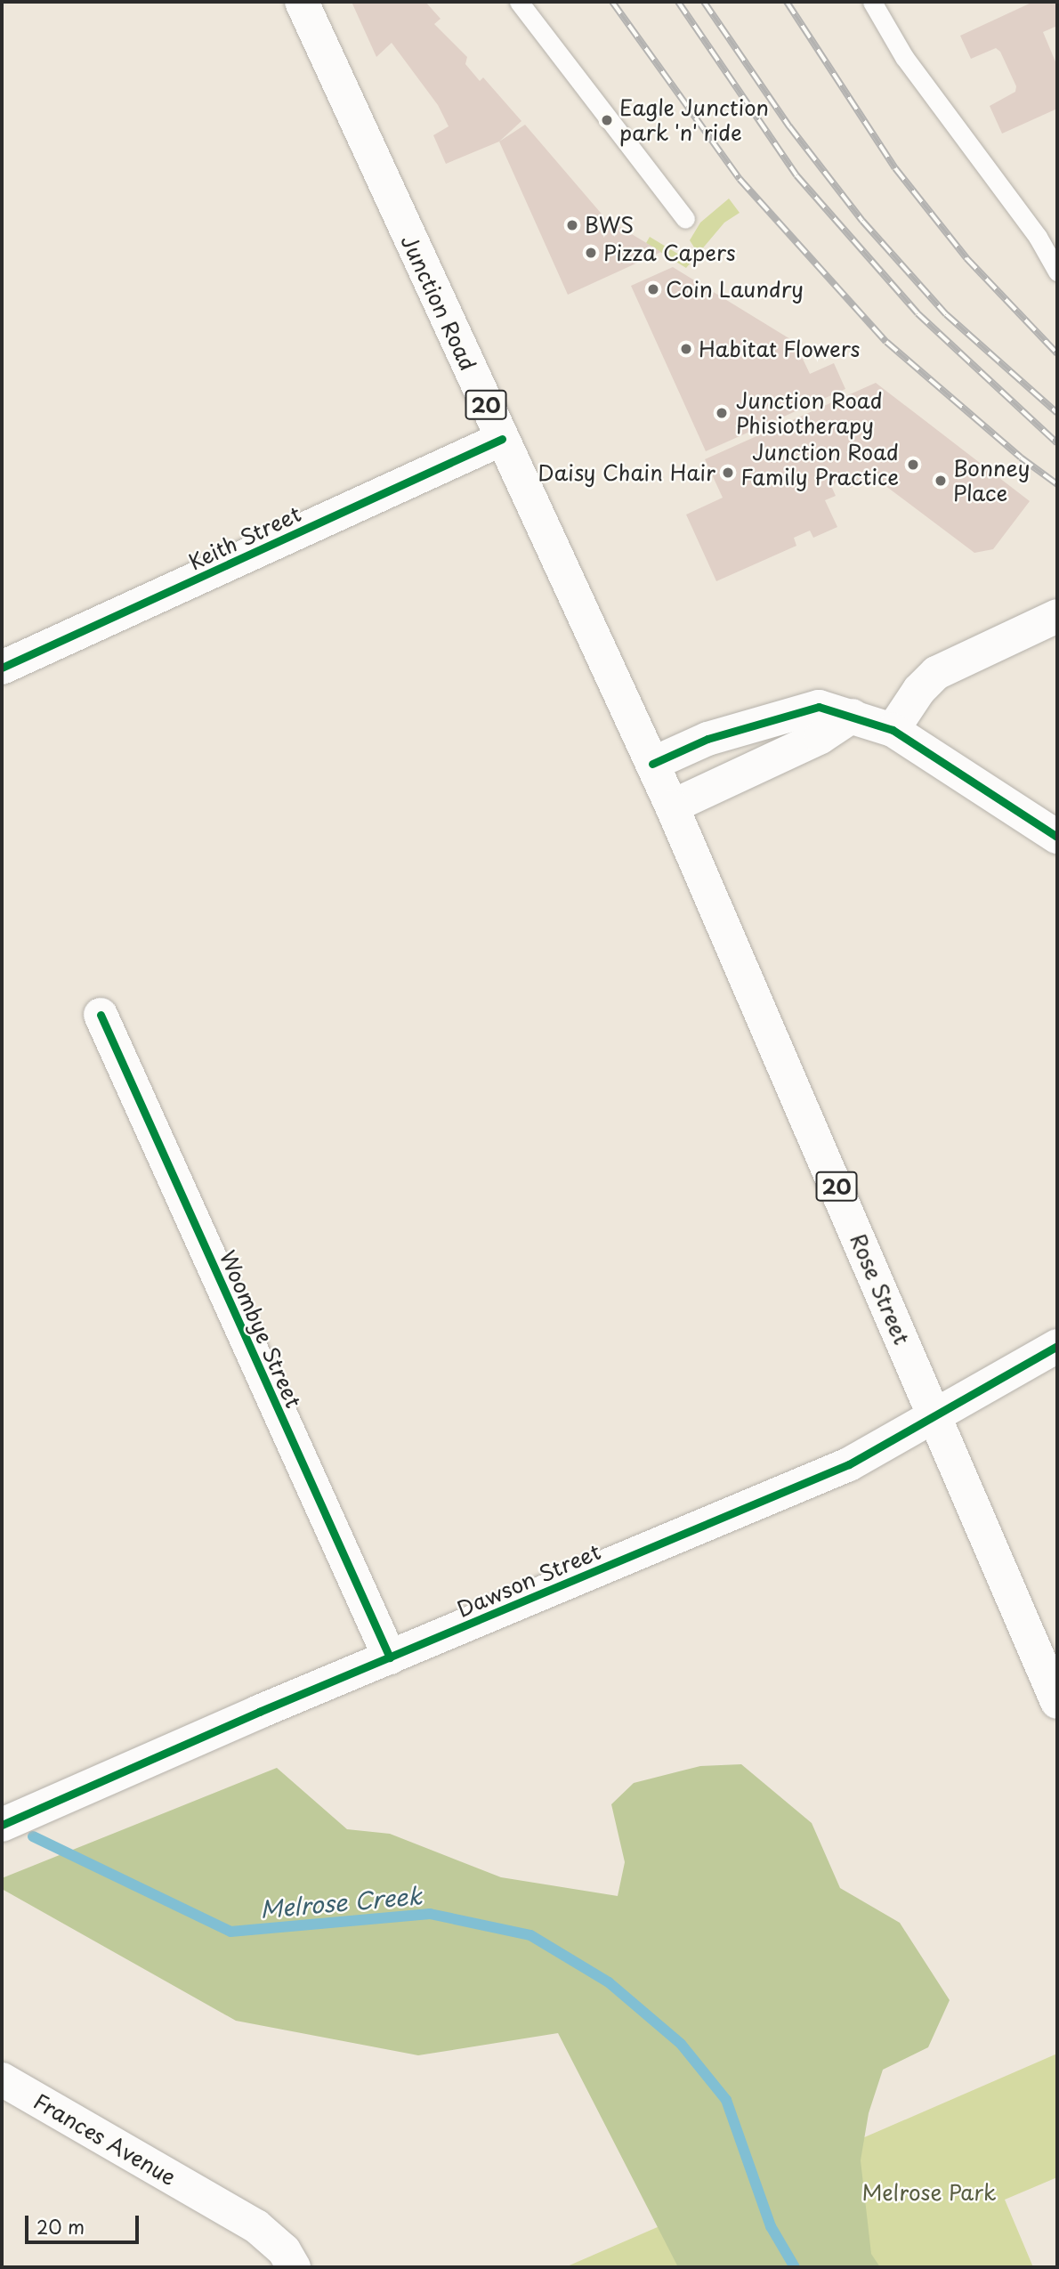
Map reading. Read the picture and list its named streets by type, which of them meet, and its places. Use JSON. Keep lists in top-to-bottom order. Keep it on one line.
{"streets":{"street":["Junction Road","20","Keith Street","Rose Street","Woombye Street","Dawson Street","Frances Avenue"]},"crossings":[["Junction Road","Keith Street"],["Junction Road","Rose Street"],["Rose Street","Dawson Street"],["Woombye Street","Dawson Street"]],"water":["Melrose Creek"],"parks":["Melrose Park"],"places":["Eagle Junction park 'n' ride","BWS","Pizza Capers","Coin Laundry","Habitat Flowers","Junction Road Phisiotherapy","Junction Road Family Practice","Daisy Chain Hair","Bonney Place"],"scale_bar":"20 m"}
